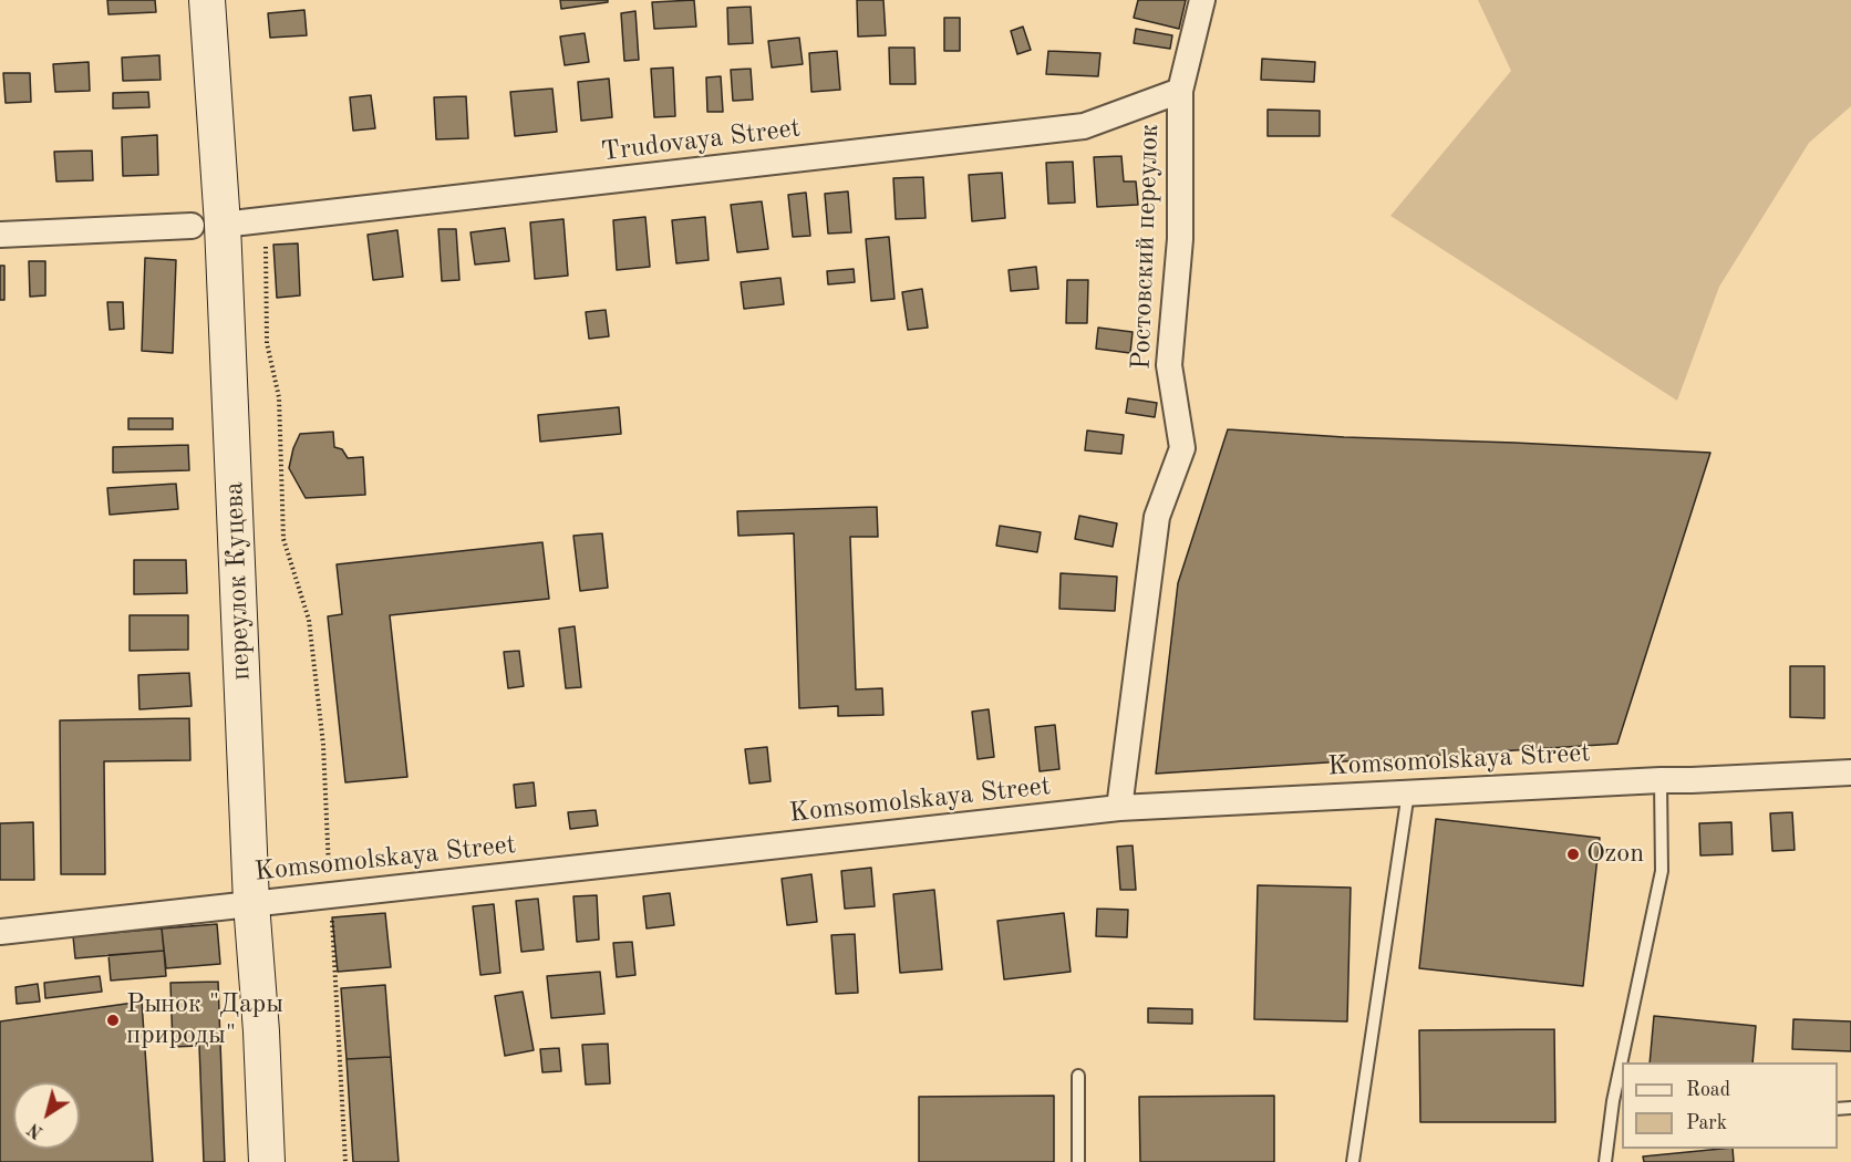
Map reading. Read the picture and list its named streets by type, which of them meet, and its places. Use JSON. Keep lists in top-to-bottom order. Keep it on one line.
{"streets":{"street":["Trudovaya Street","Ростовский переулок","переулок Куцева","Komsomolskaya Street"]},"crossings":[["Trudovaya Street","Ростовский переулок"],["Trudovaya Street","переулок Куцева"],["Ростовский переулок","Komsomolskaya Street"],["переулок Куцева","Komsomolskaya Street"]],"places":["Ozon","Рынок \"Дары природы\""],"legend":["Road","Park"],"north":"bottom left"}
